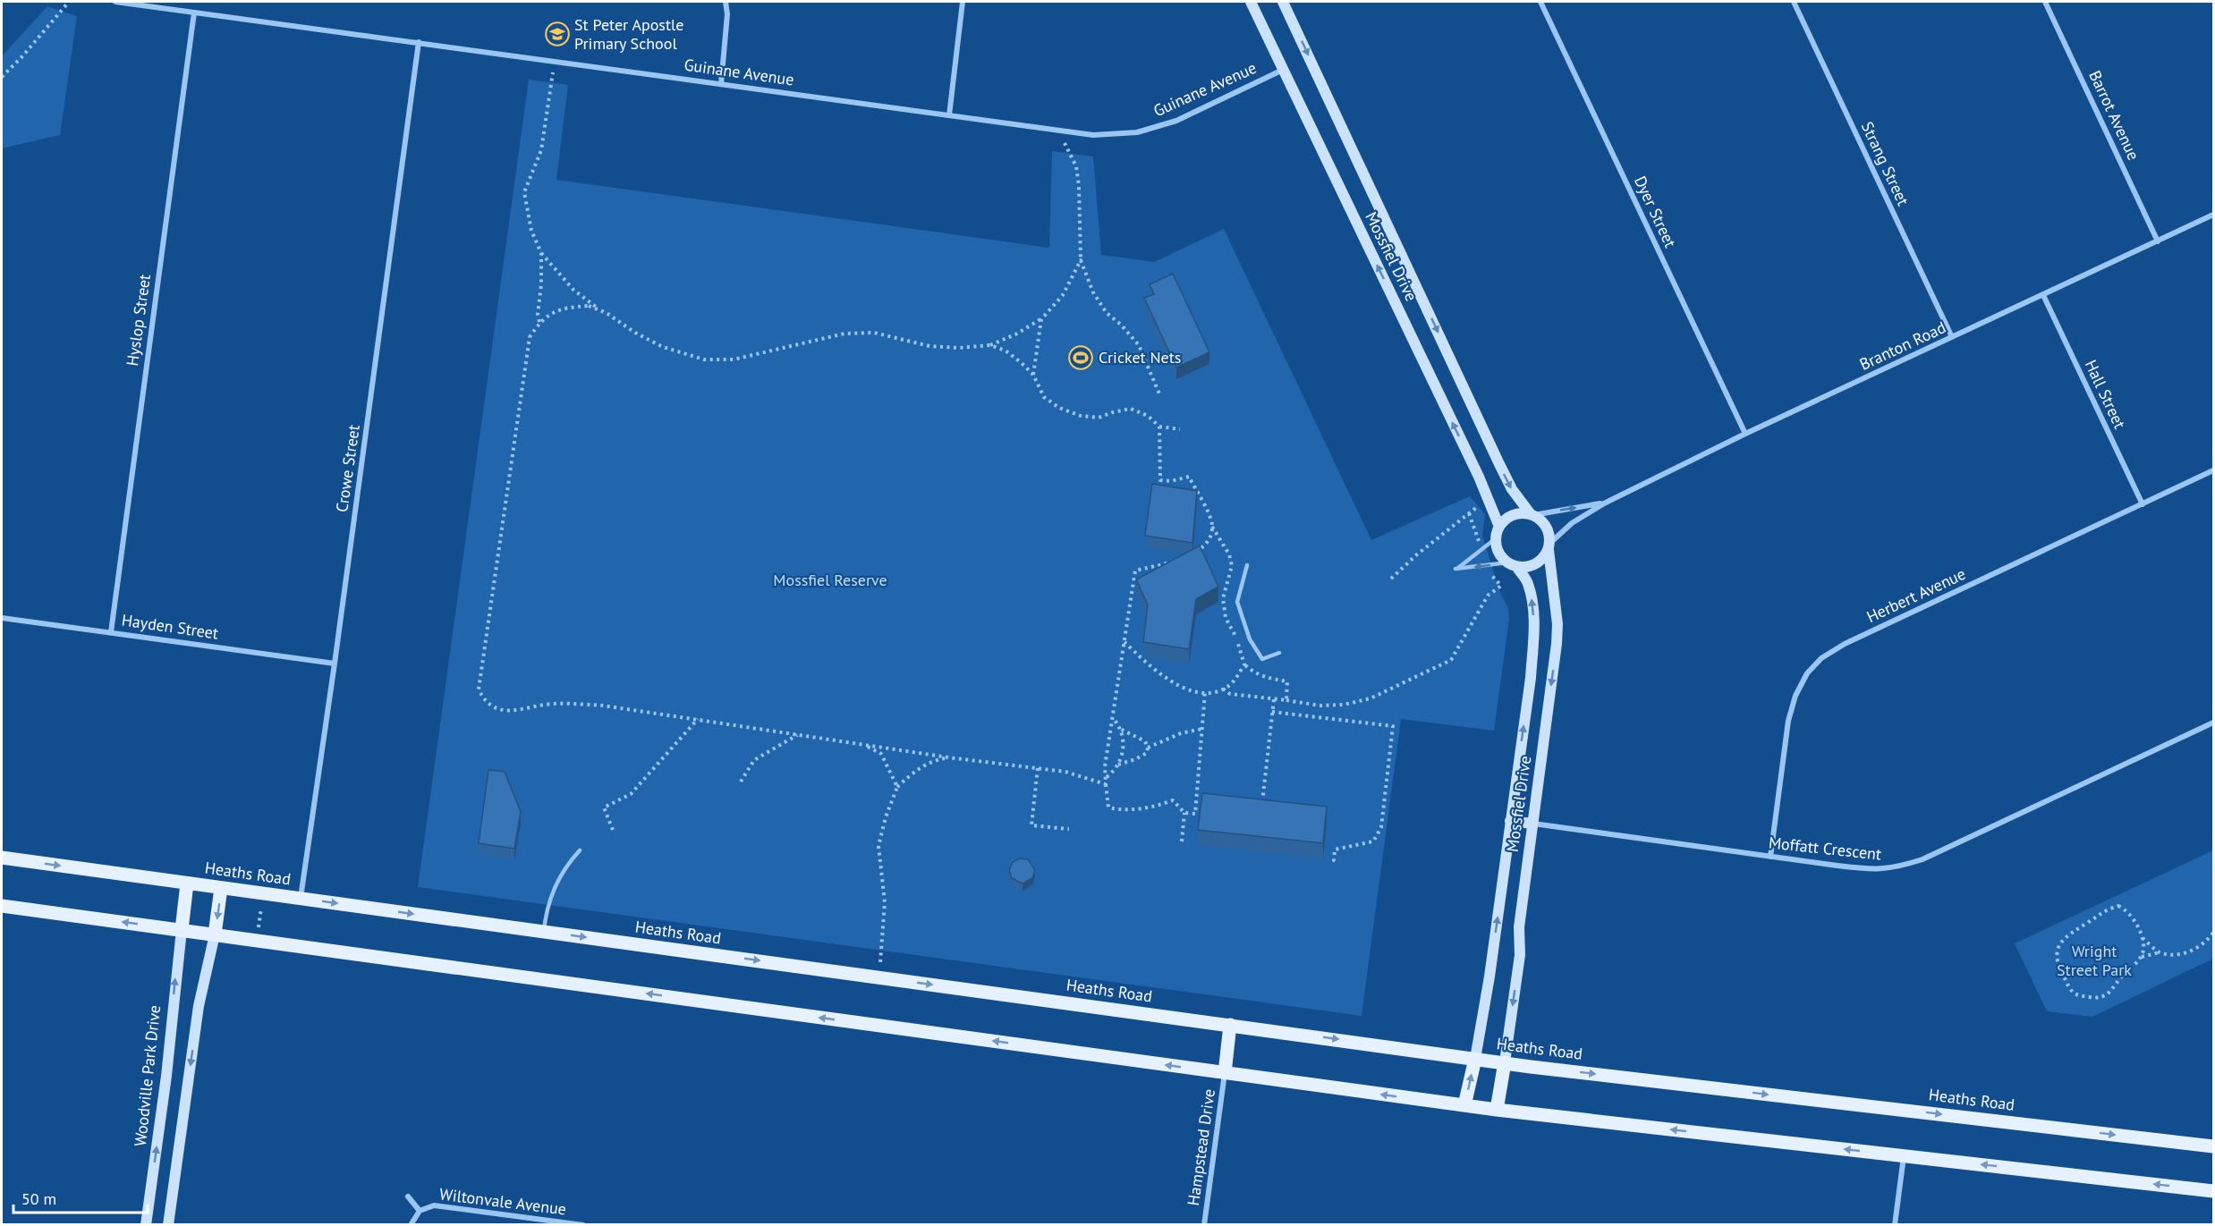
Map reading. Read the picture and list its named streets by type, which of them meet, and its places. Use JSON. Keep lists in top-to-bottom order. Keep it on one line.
{"streets":{"main road":["Heaths Road"],"street":["Guinane Avenue","Barrot Avenue","Strang Street","Dyer Street","Mossfiel Drive","Hyslop Street","Branton Road","Hall Street","Crowe Street","Herbert Avenue","Hayden Street","Moffatt Crescent","Woodville Park Drive","Hampstead Drive","Wiltonvale Avenue"]},"crossings":[["Guinane Avenue","Mossfiel Drive"],["Guinane Avenue","Hyslop Street"],["Guinane Avenue","Crowe Street"],["Barrot Avenue","Branton Road"],["Strang Street","Branton Road"],["Dyer Street","Branton Road"],["Mossfiel Drive","Branton Road"],["Mossfiel Drive","Moffatt Crescent"],["Mossfiel Drive","Heaths Road"],["Hyslop Street","Hayden Street"],["Branton Road","Hall Street"],["Hall Street","Herbert Avenue"],["Crowe Street","Hayden Street"],["Crowe Street","Heaths Road"],["Herbert Avenue","Moffatt Crescent"]],"parks":["Mossfiel Reserve","Wright Street Park"],"places":{"school or university":["St Peter Apostle Primary School"],"sports":["Cricket Nets"]},"scale_bar":"50 m"}
